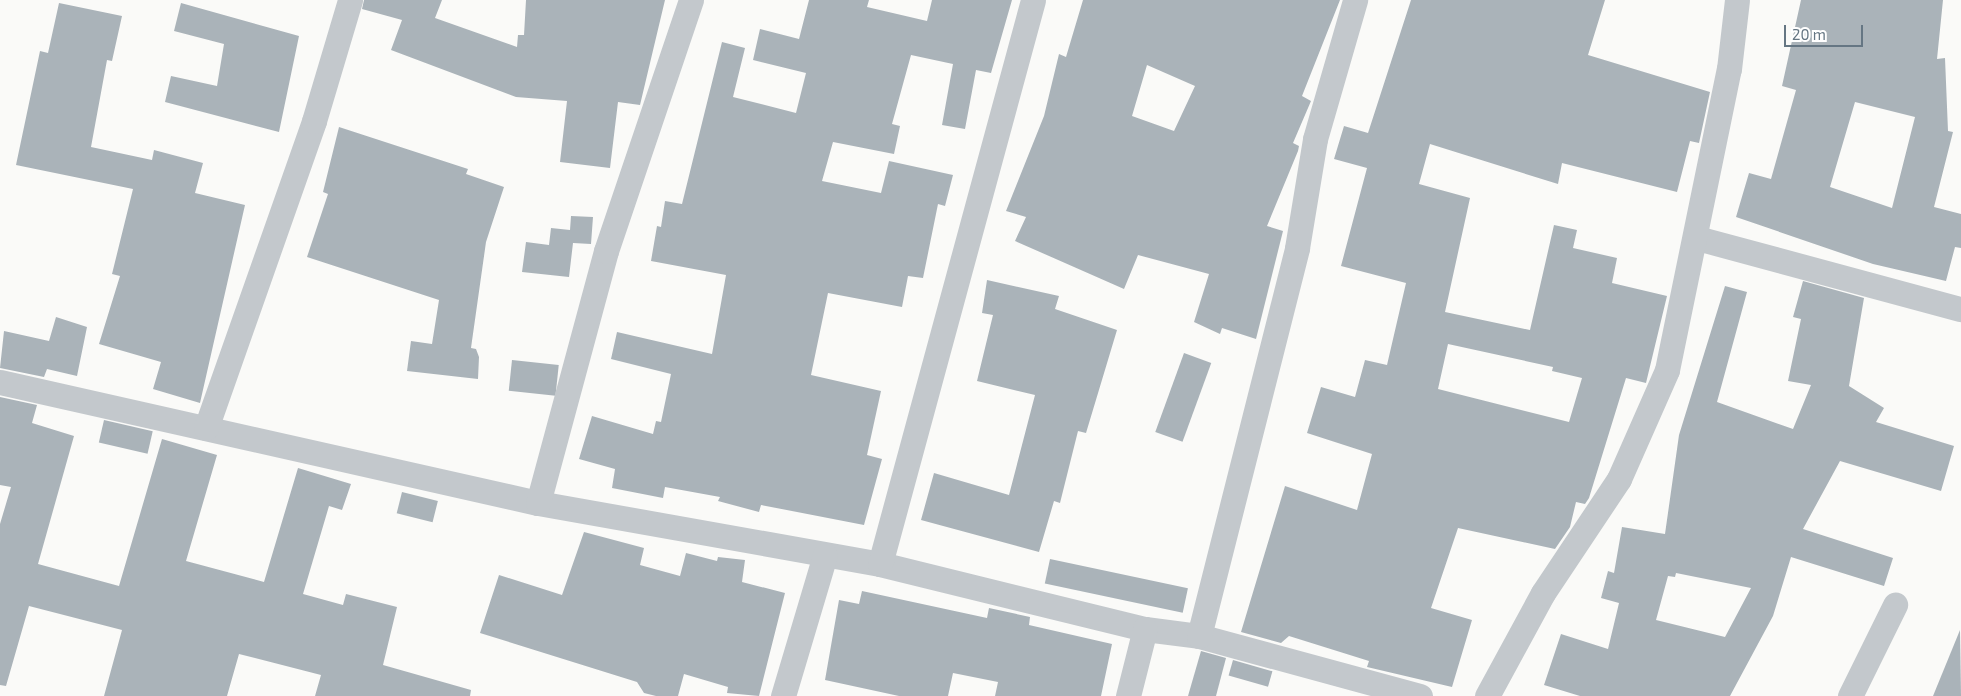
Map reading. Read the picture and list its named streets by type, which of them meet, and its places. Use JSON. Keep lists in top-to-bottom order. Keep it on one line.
{"scale_bar":"20 m"}
